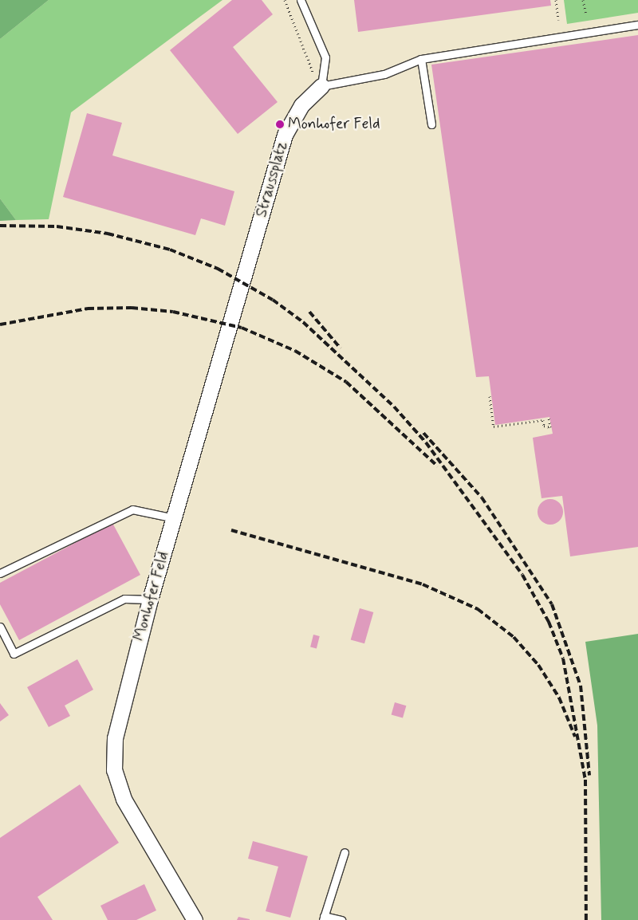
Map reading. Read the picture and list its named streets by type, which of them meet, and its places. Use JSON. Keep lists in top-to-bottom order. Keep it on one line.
{"streets":{"street":["Straussplatz","Monhofer Feld"]},"crossings":[["Straussplatz","Monhofer Feld"]],"places":["Monhofer Feld"]}
